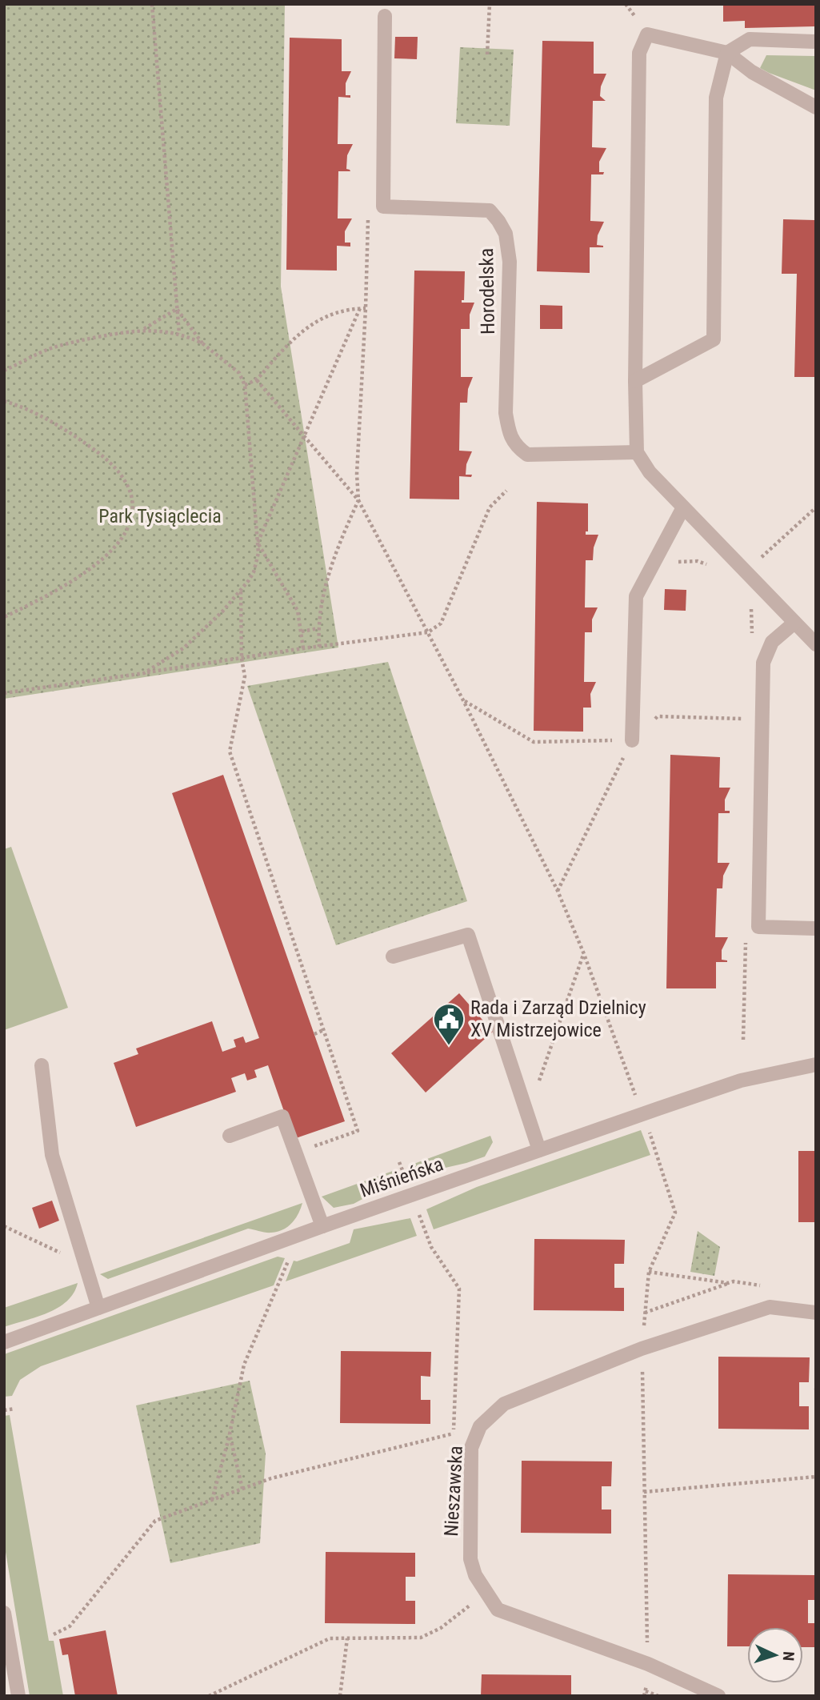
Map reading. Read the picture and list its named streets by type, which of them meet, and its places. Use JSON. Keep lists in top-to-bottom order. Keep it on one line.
{"streets":{"street":["Horodelska","Miśnieńska","Nieszawska"]},"parks":["Park Tysiąclecia"],"places":{"public building":["Rada i Zarząd Dzielnicy XV Mistrzejowice"]},"north":"right"}
